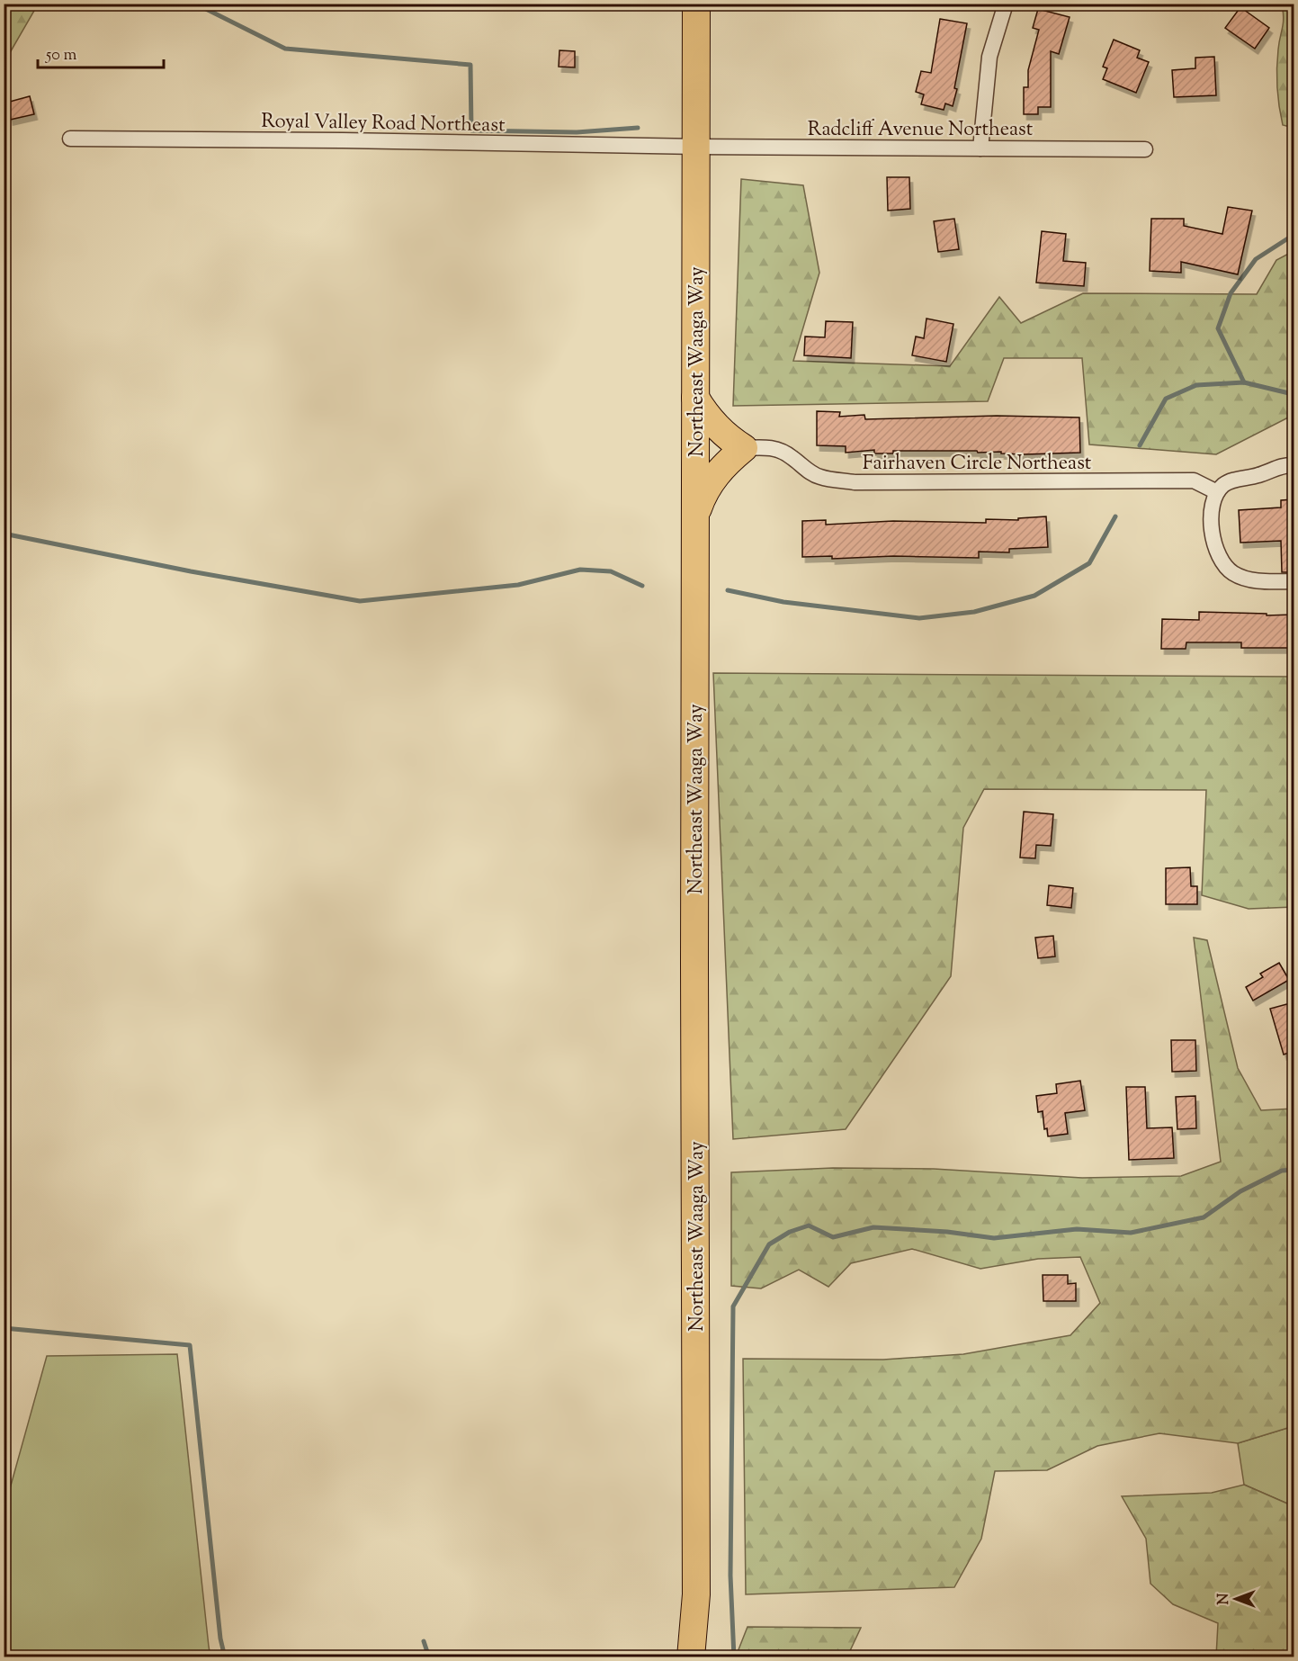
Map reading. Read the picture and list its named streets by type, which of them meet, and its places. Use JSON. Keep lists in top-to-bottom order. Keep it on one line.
{"streets":{"highway":["Northeast Waaga Way"],"street":["Royal Valley Road Northeast","Radcliff Avenue Northeast","Fairhaven Circle Northeast"]},"crossings":[["Royal Valley Road Northeast","Radcliff Avenue Northeast"],["Royal Valley Road Northeast","Northeast Waaga Way"],["Radcliff Avenue Northeast","Northeast Waaga Way"]],"scale_bar":"50 m","north":"left"}
